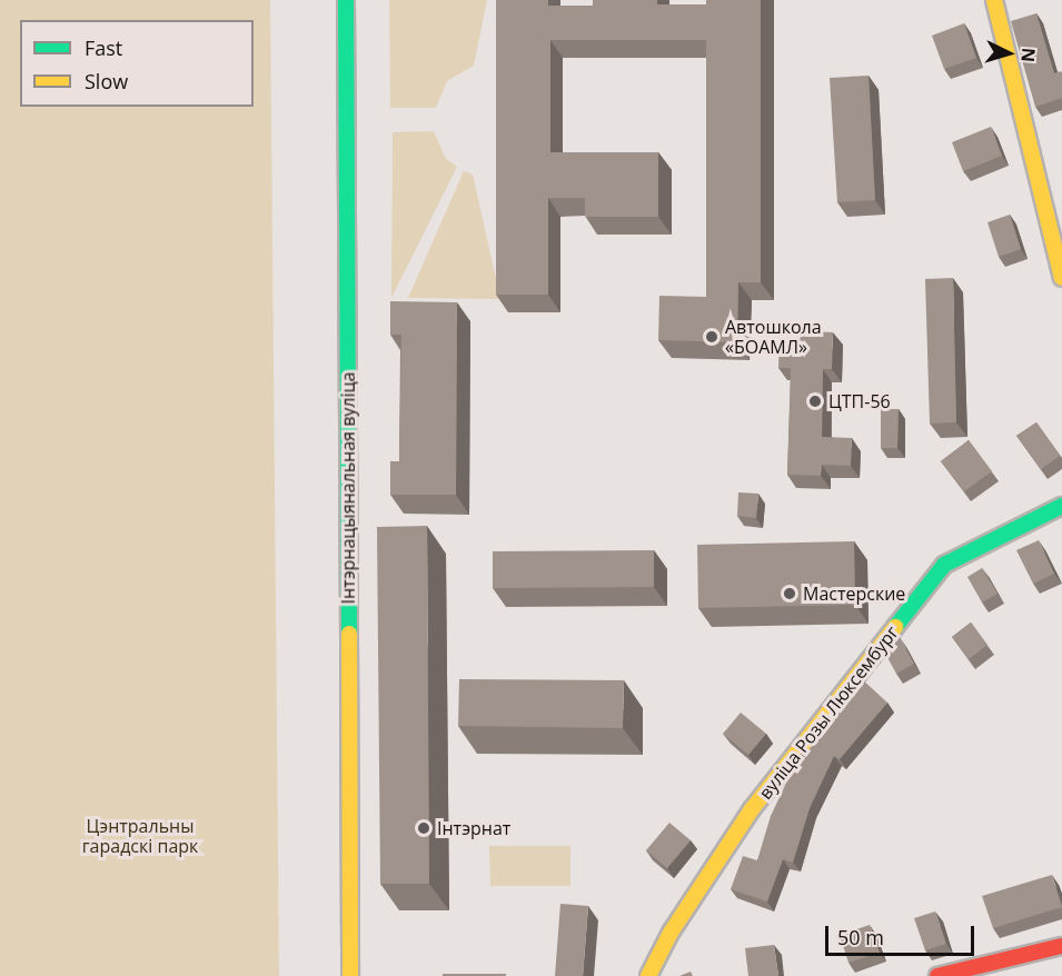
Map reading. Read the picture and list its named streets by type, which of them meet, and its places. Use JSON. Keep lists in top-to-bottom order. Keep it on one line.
{"streets":{"street":["Інтэрнацыянальная вуліца","вуліца Розы Люксембург"]},"parks":["Цэнтральны гарадскі парк"],"places":["Автошкола «БОАМЛ»","ЦТП-56","Мастерские","Інтэрнат"],"legend":["Fast","Slow"],"scale_bar":"50 m","north":"right"}
